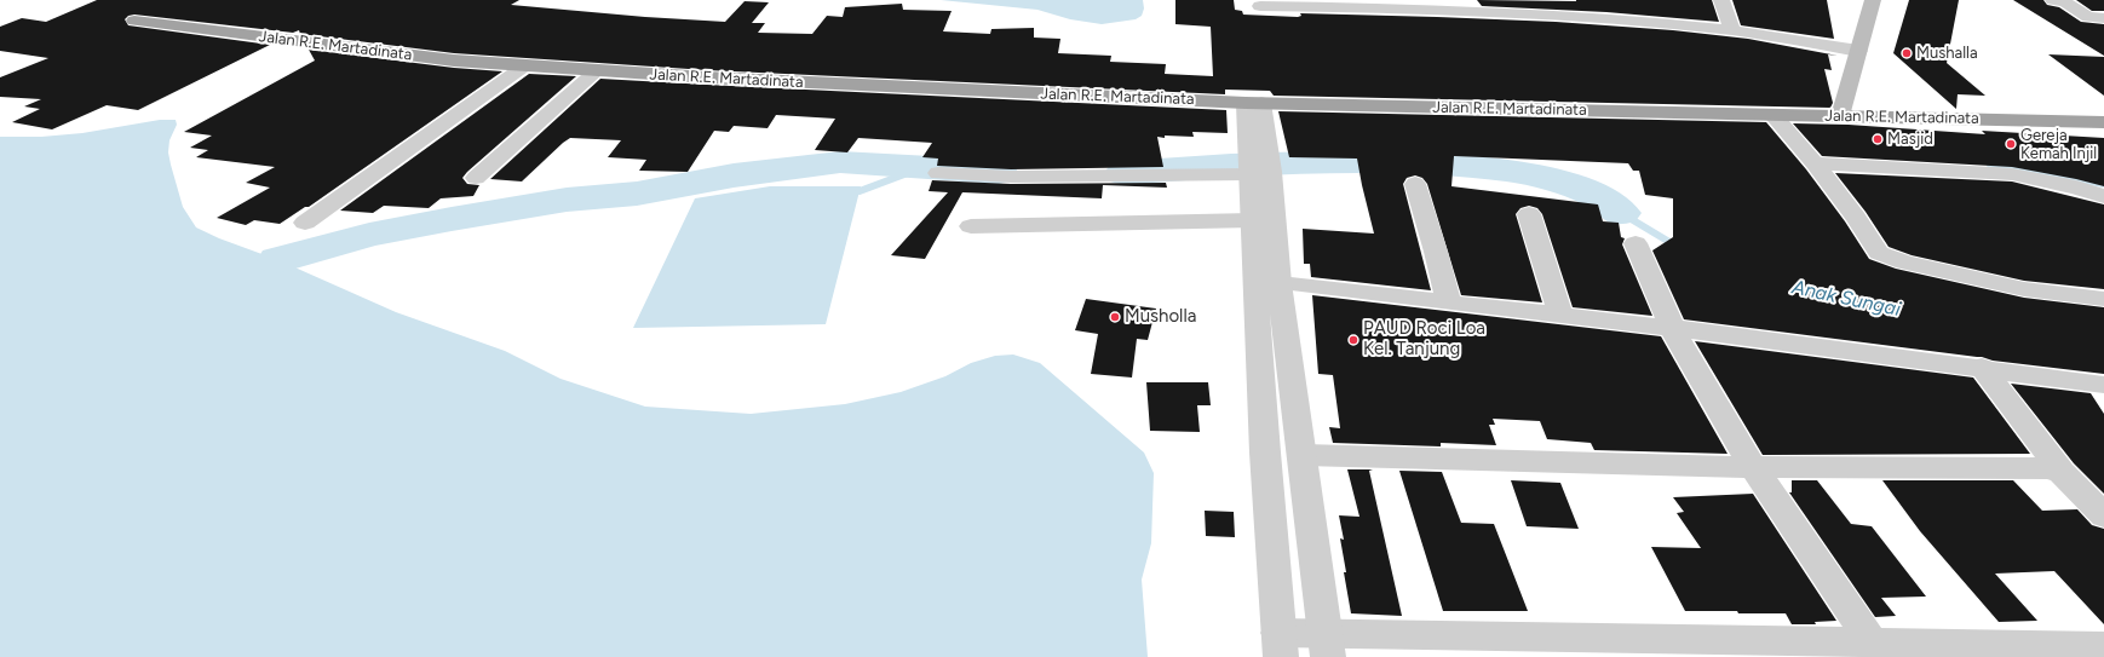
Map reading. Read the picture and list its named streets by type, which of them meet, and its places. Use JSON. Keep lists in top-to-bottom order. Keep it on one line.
{"streets":{"highway":["Jalan R.E. Martadinata"]},"water":["Anak Sungai"],"places":["Mushalla","Masjid","Gereja Kemah Injil","Musholla","PAUD Roci Loa Kel. Tanjung"]}
